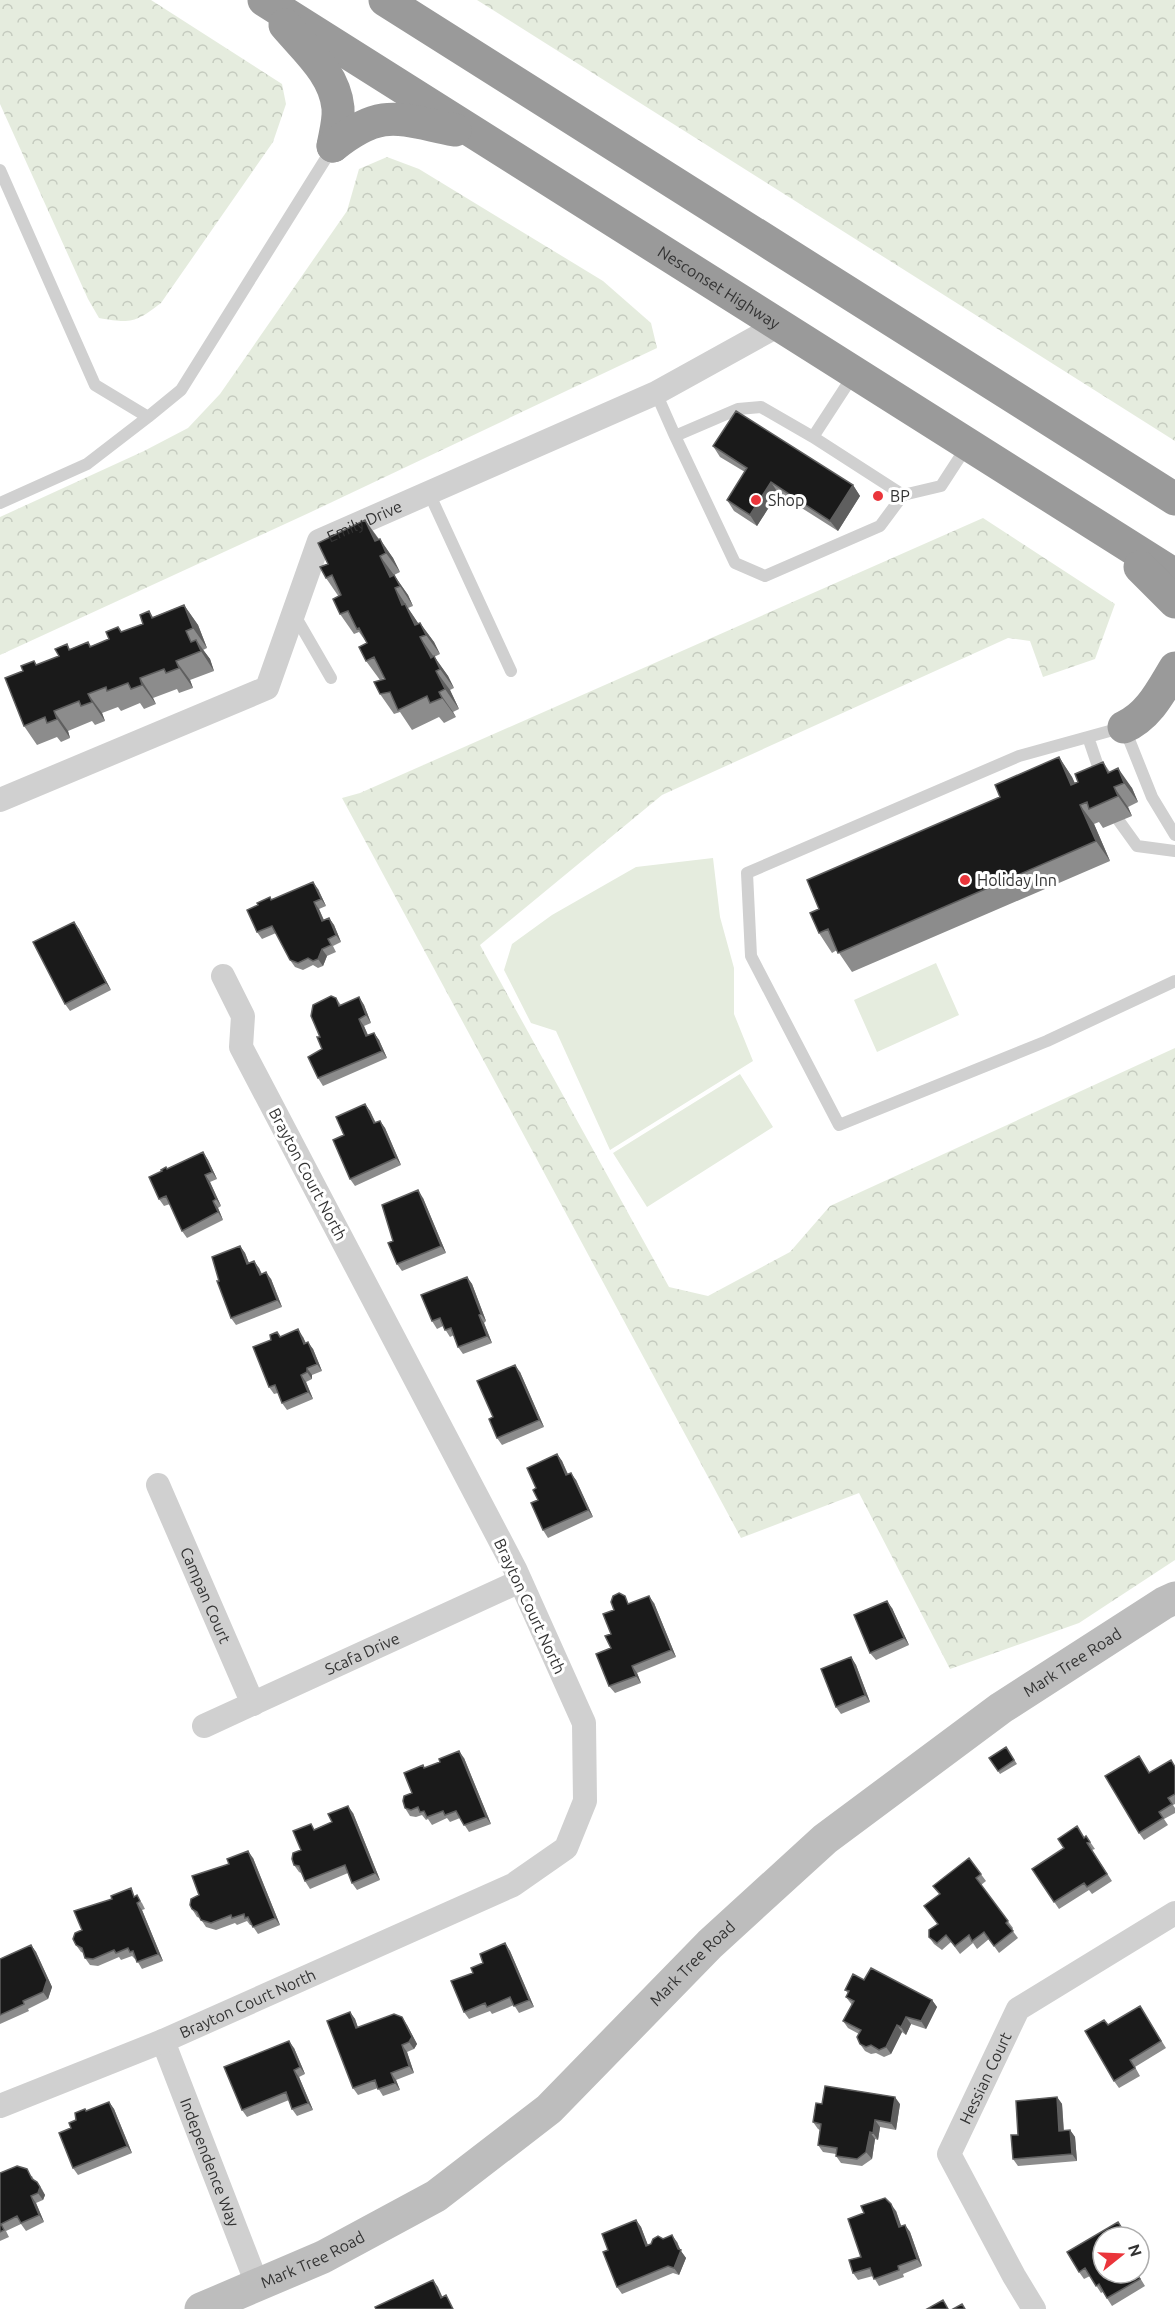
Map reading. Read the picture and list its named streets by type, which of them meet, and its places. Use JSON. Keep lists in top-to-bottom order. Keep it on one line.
{"streets":{"highway":["Nesconset Highway"],"main road":["Mark Tree Road"],"street":["Emily Drive","Brayton Court North","Campan Court","Scafa Drive","Hessian Court","Independence Way"]},"crossings":[["Nesconset Highway","Emily Drive"],["Brayton Court North","Scafa Drive"],["Brayton Court North","Independence Way"],["Campan Court","Scafa Drive"],["Mark Tree Road","Independence Way"]],"places":["BP","Shop","Holiday Inn"],"north":"right"}
